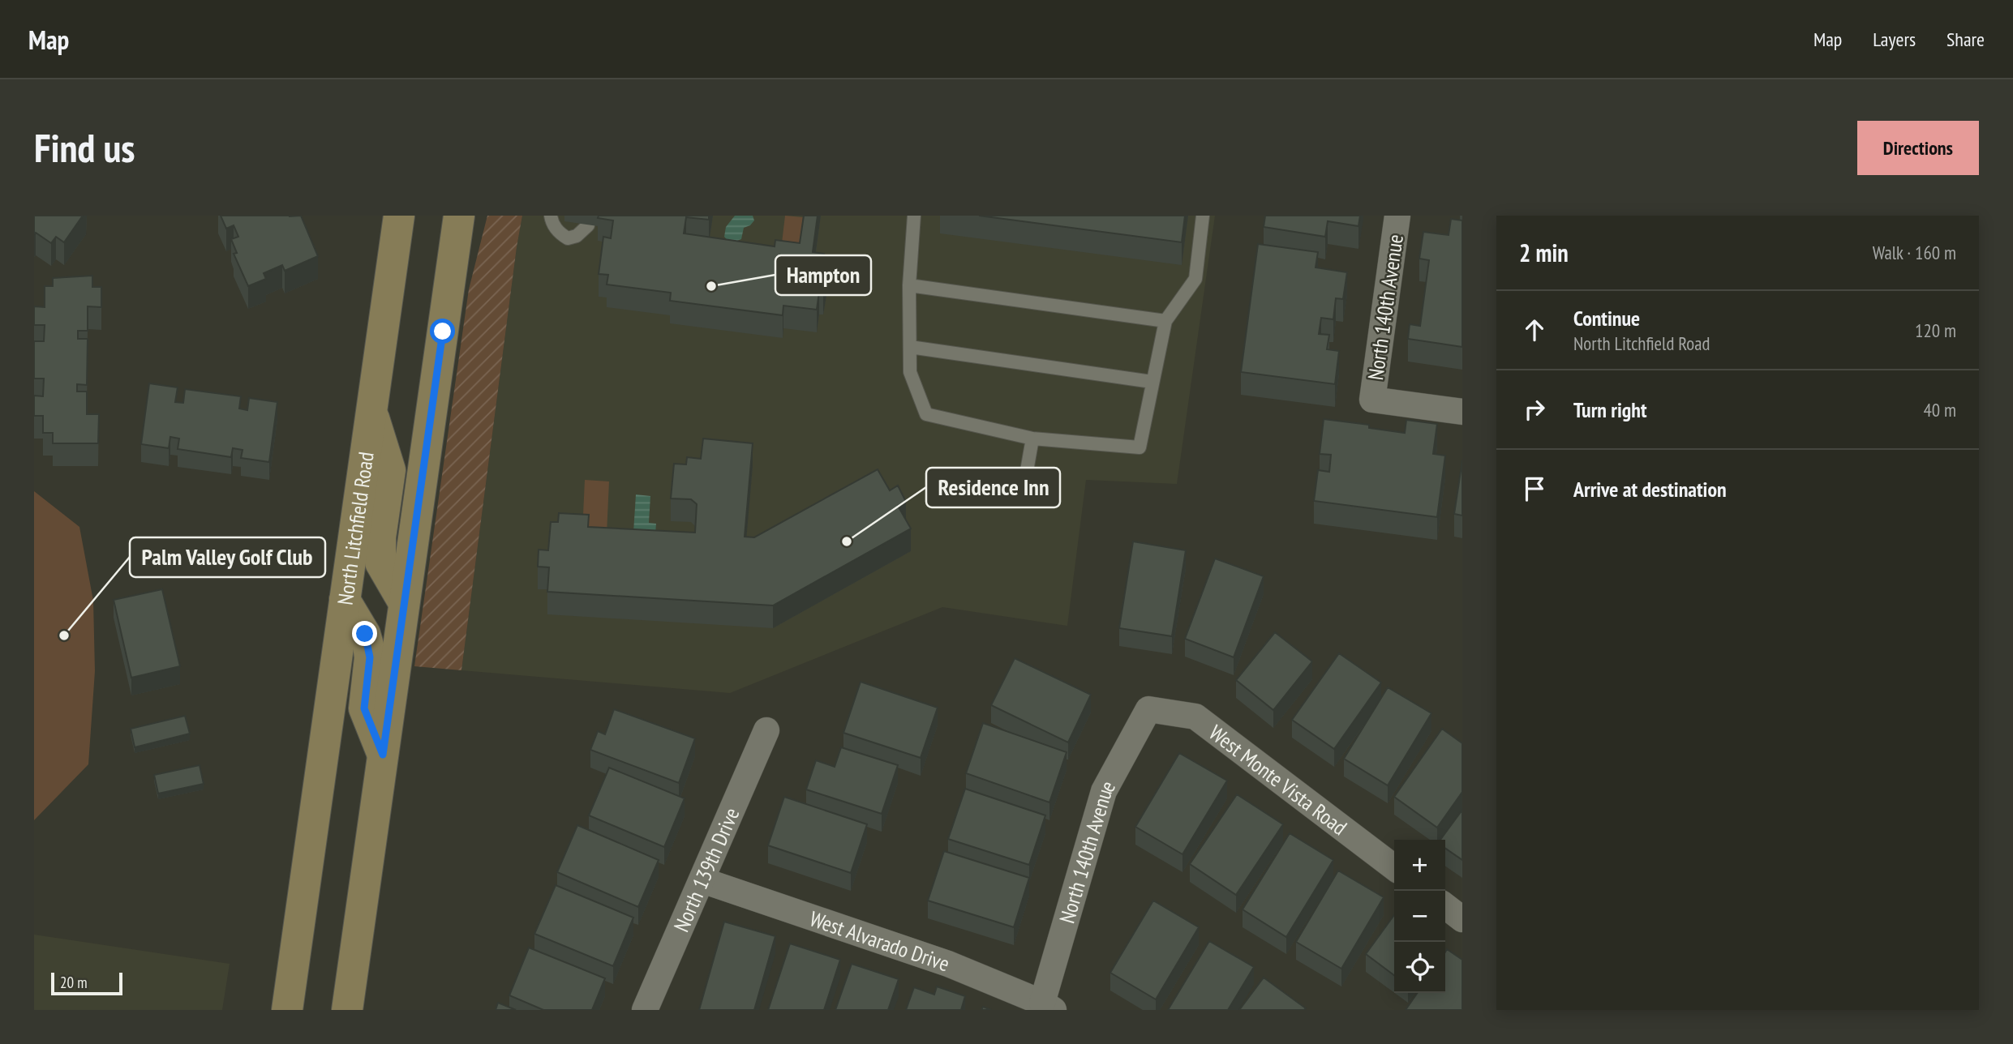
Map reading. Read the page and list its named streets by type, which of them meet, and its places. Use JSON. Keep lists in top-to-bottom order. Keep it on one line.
{"streets":{"main road":["North Litchfield Road"],"street":["North 140th Avenue","West Monte Vista Road","North 139th Drive","West Alvarado Drive"]},"crossings":[["North 140th Avenue","West Monte Vista Road"],["North 140th Avenue","West Alvarado Drive"],["North 139th Drive","West Alvarado Drive"]],"places":["Hampton","Residence Inn","Palm Valley Golf Club"],"scale_bar":"20 m","page":{"header":"Map","nav":["Map","Layers","Share"],"buttons":"Directions","title":"Find us","heading":["2 min","Walk · 160 m"],"list":[["Continue","North Litchfield Road","120 m"],["Turn right","40 m"],"Arrive at destination"],"map_buttons":["+","−"],"scale":"20 m"}}
